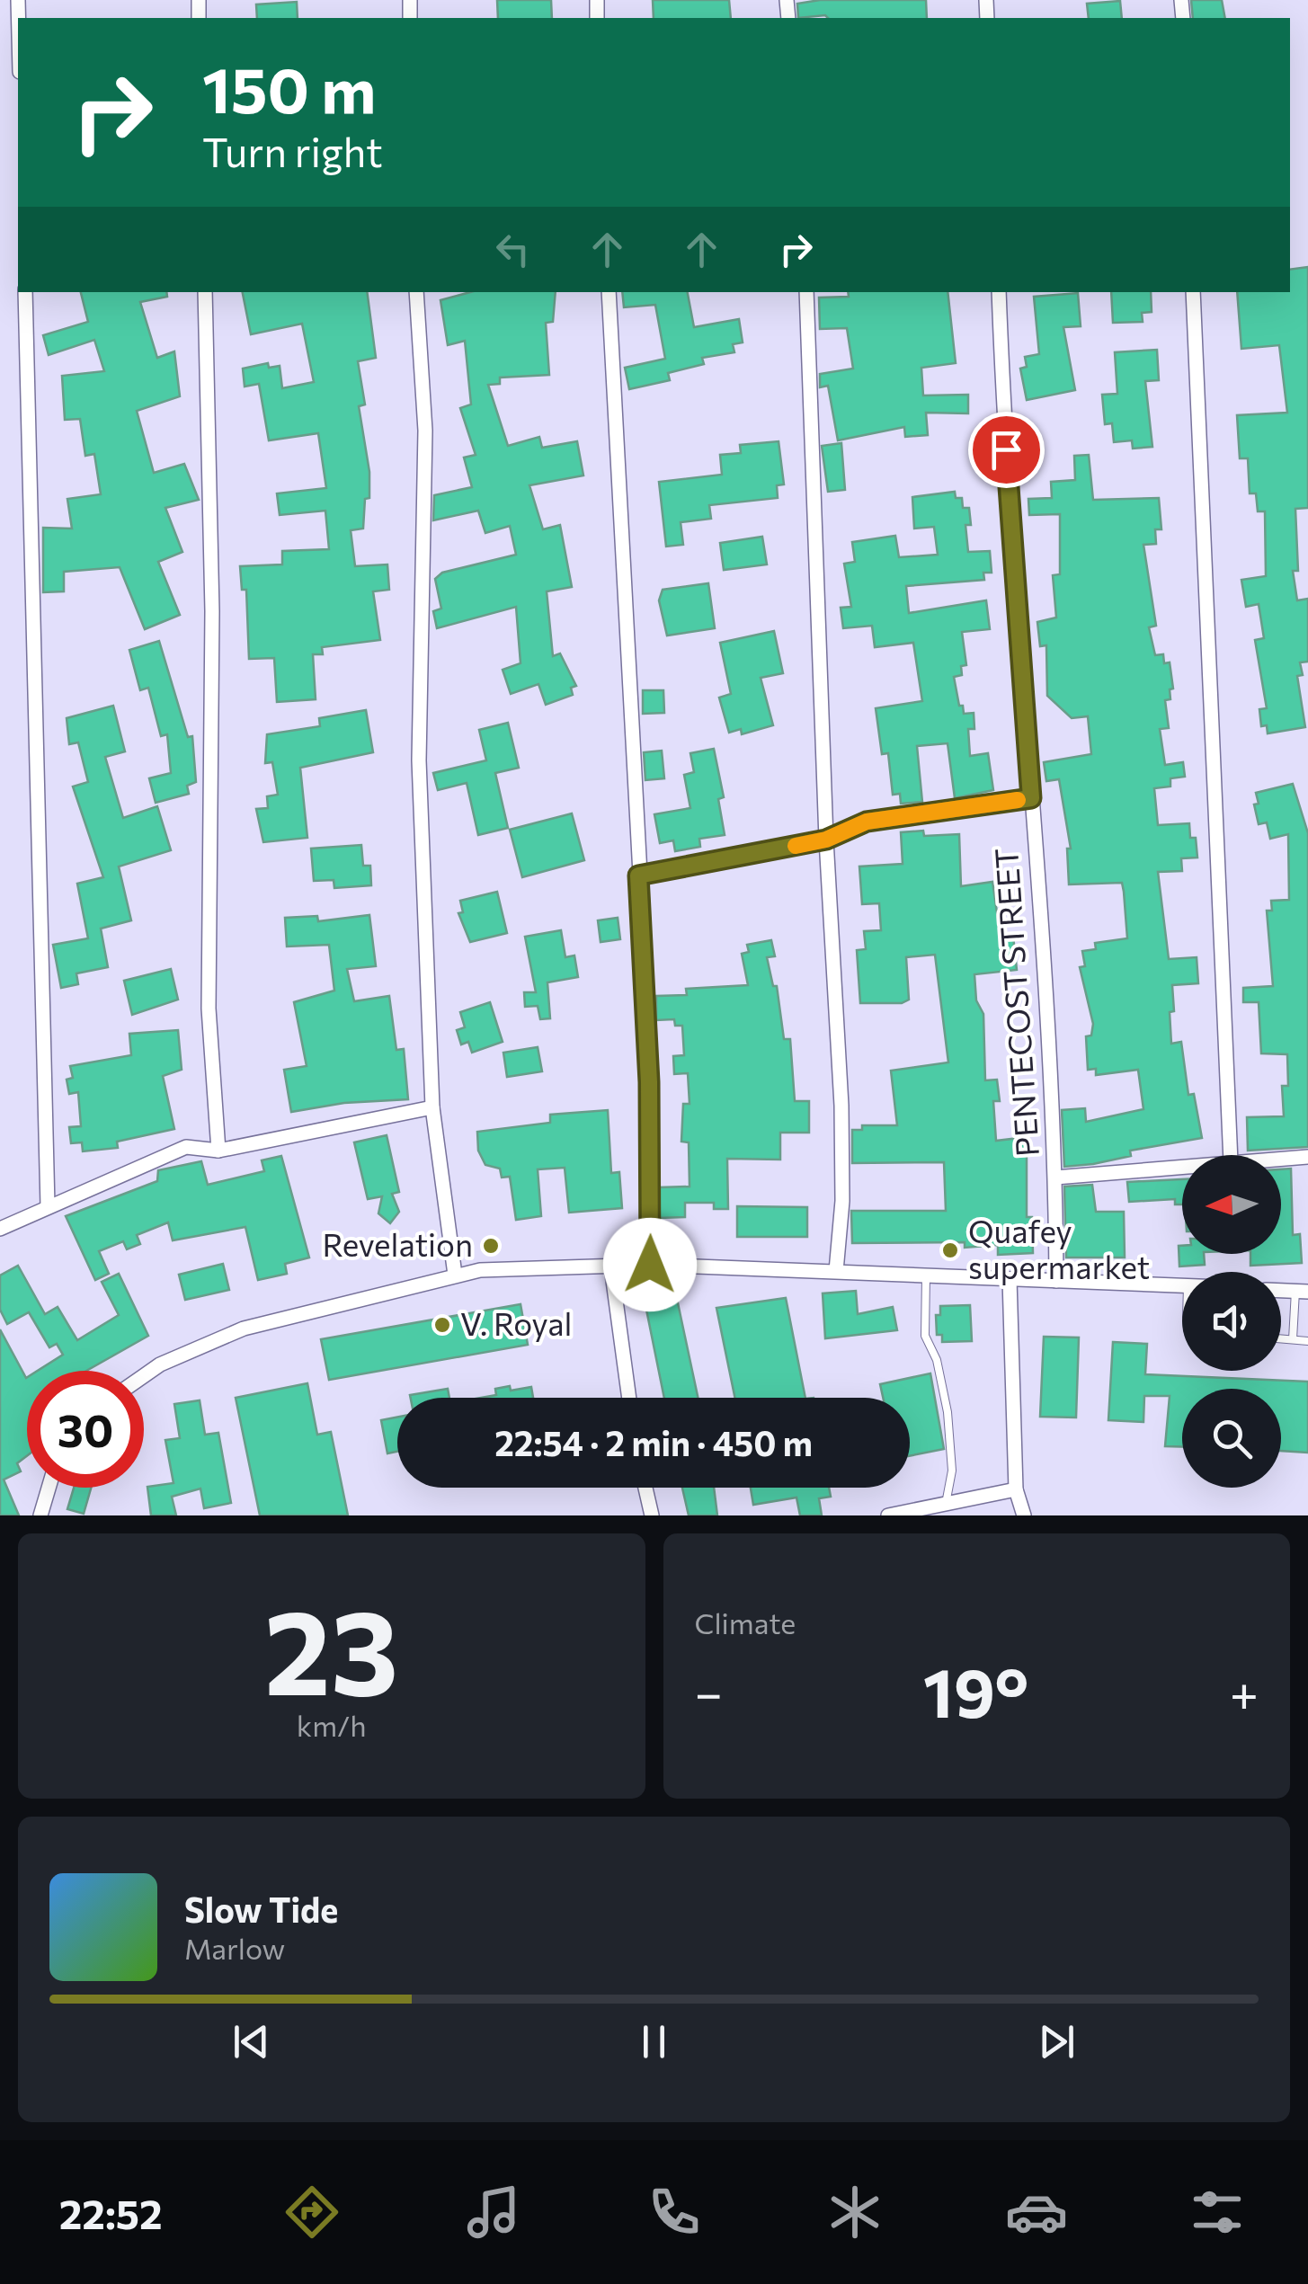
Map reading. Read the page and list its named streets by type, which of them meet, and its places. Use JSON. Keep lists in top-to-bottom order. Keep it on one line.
{"streets":{"street":["PENTECOST STREET"]},"places":["Revelation","Quafey supermarket","V. Royal"],"north":"left","page":{"turn":["150 m","Turn right"],"limit":"30","trip":"22:54 · 2 min · 450 m","tile":[["23","km/h"],"Climate"],"heat":["−","19°","+"],"song":["Slow Tide","Marlow"],"tabs":"22:52"}}
